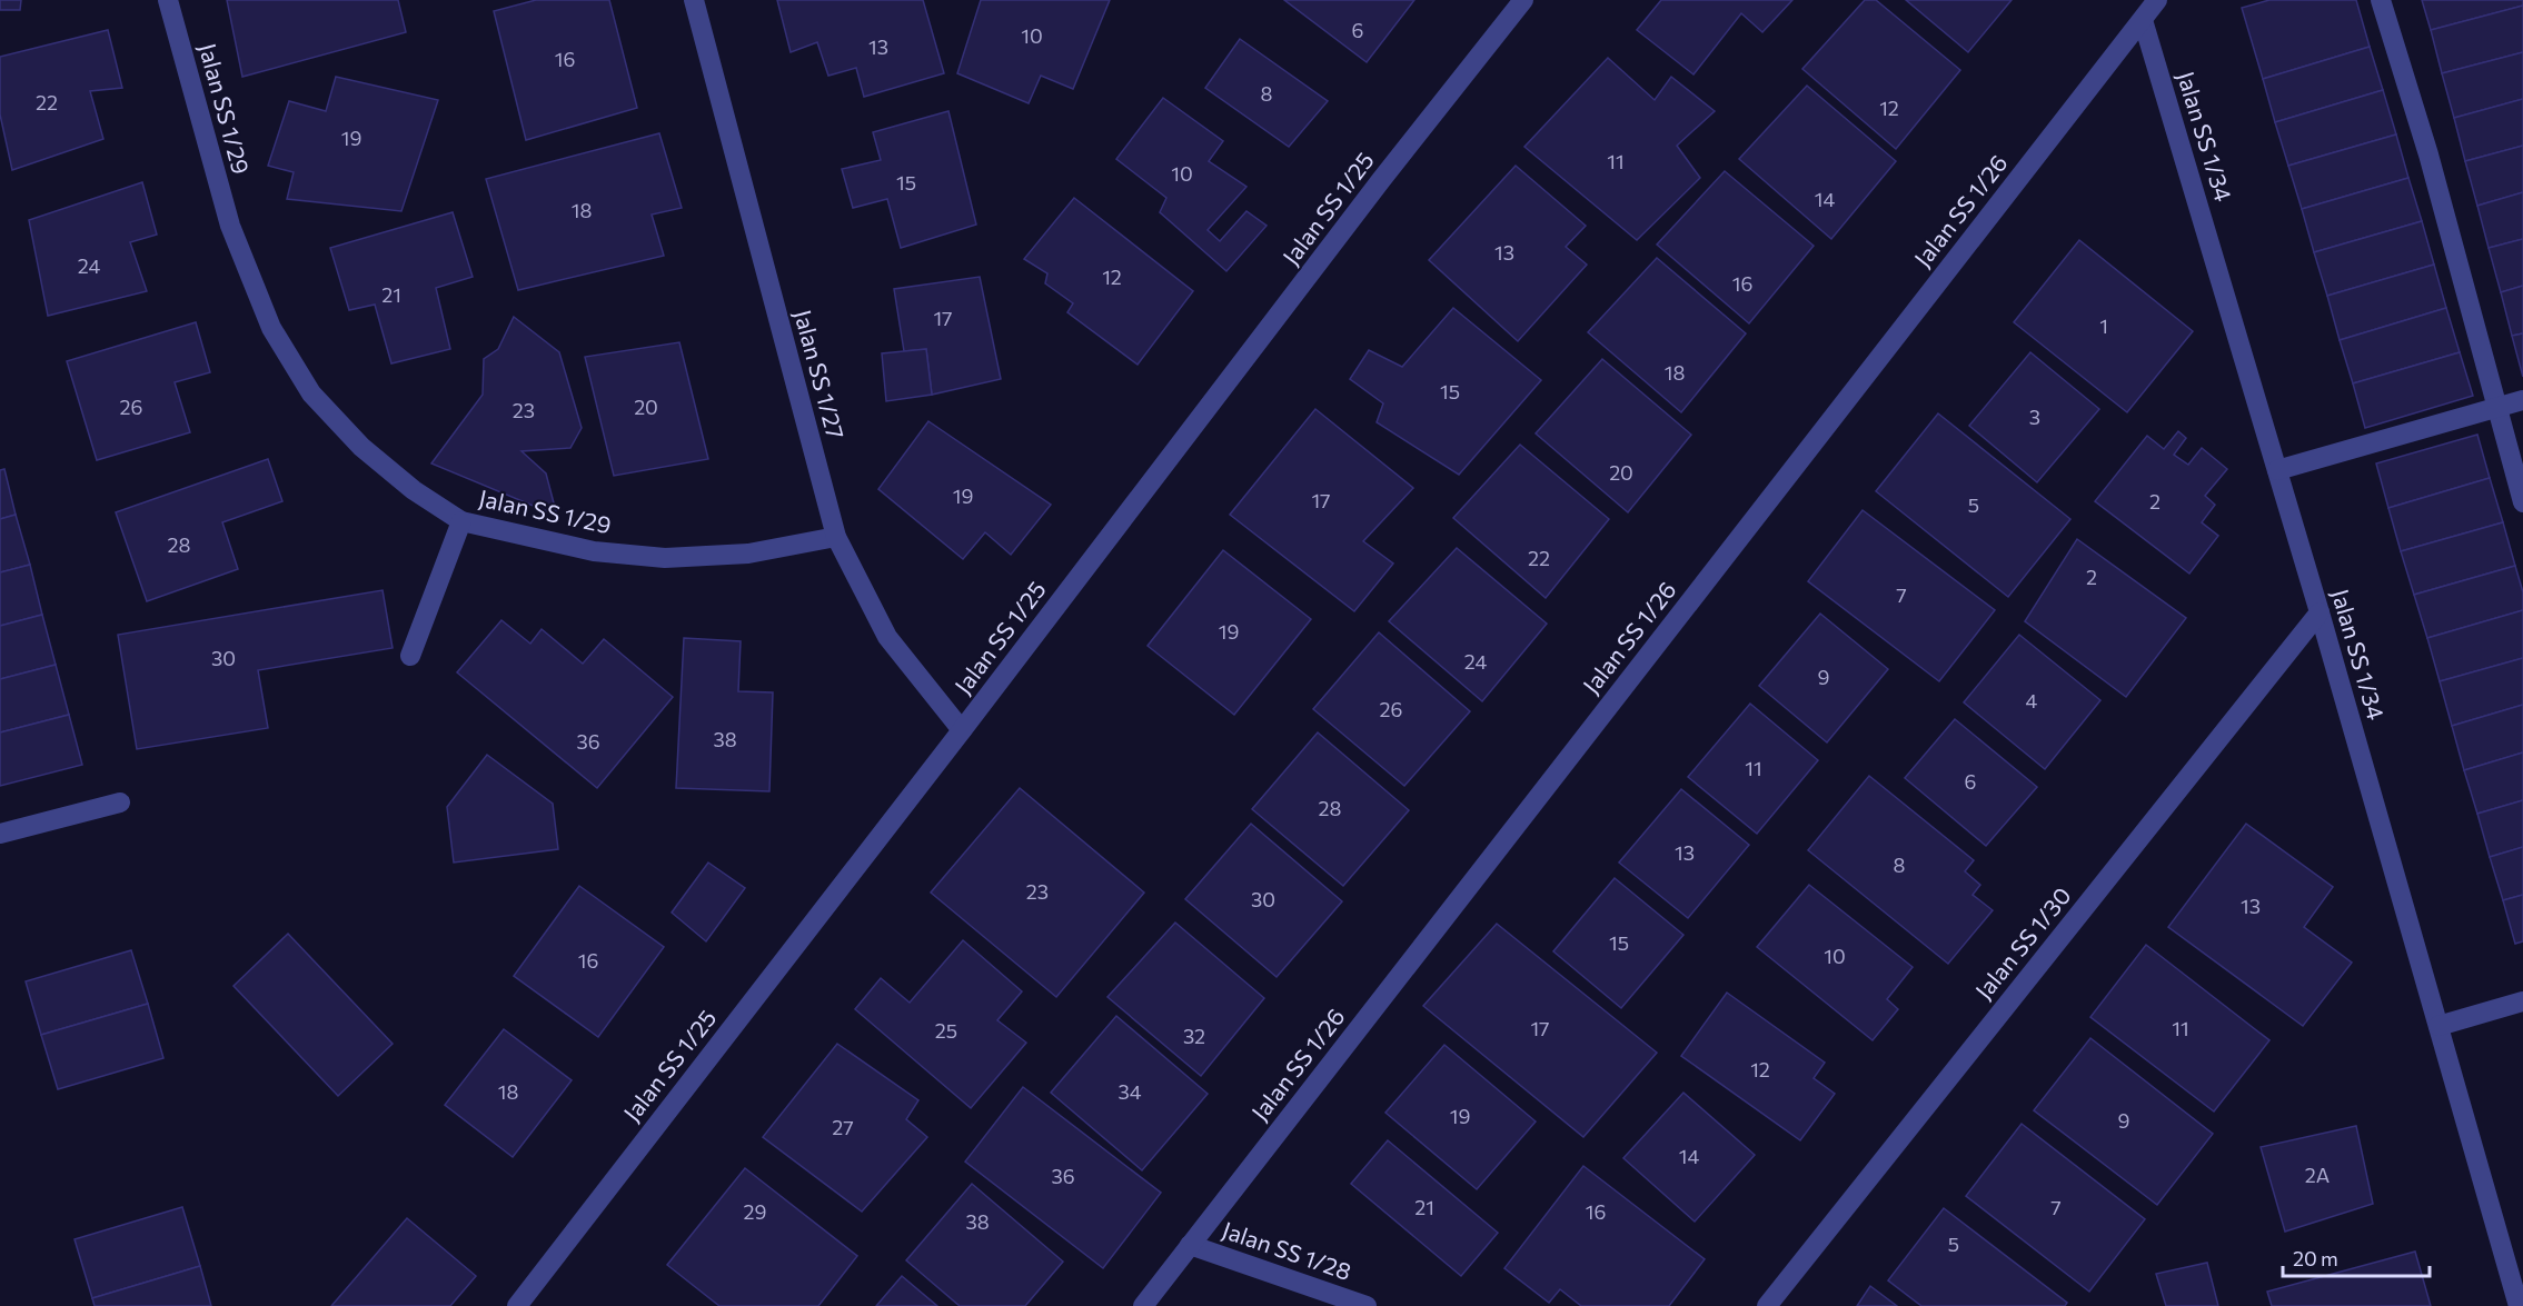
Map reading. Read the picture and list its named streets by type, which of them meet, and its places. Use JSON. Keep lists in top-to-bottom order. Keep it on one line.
{"streets":{"street":["Jalan SS 1/29","Jalan SS 1/34","Jalan SS 1/25","Jalan SS 1/26","Jalan SS 1/27","Jalan SS 1/30","Jalan SS 1/28"]},"crossings":[["Jalan SS 1/29","Jalan SS 1/27"],["Jalan SS 1/34","Jalan SS 1/26"],["Jalan SS 1/34","Jalan SS 1/30"],["Jalan SS 1/25","Jalan SS 1/27"],["Jalan SS 1/26","Jalan SS 1/28"]],"house_numbers":["6","10","13","16","8","22","12","19","11","10","15","14","18","13","24","12","16","21","17","1","18","15","26","20","23","3","20","19","17","2","5","28","22","2","7","19","30","24","9","4","26","38","36","11","6","28","13","8","23","30","13","15","10","16","17","11","25","32","12","18","34","19","9","27","14","2A","36","21","7","29","16","38","5"],"scale_bar":"20 m"}
